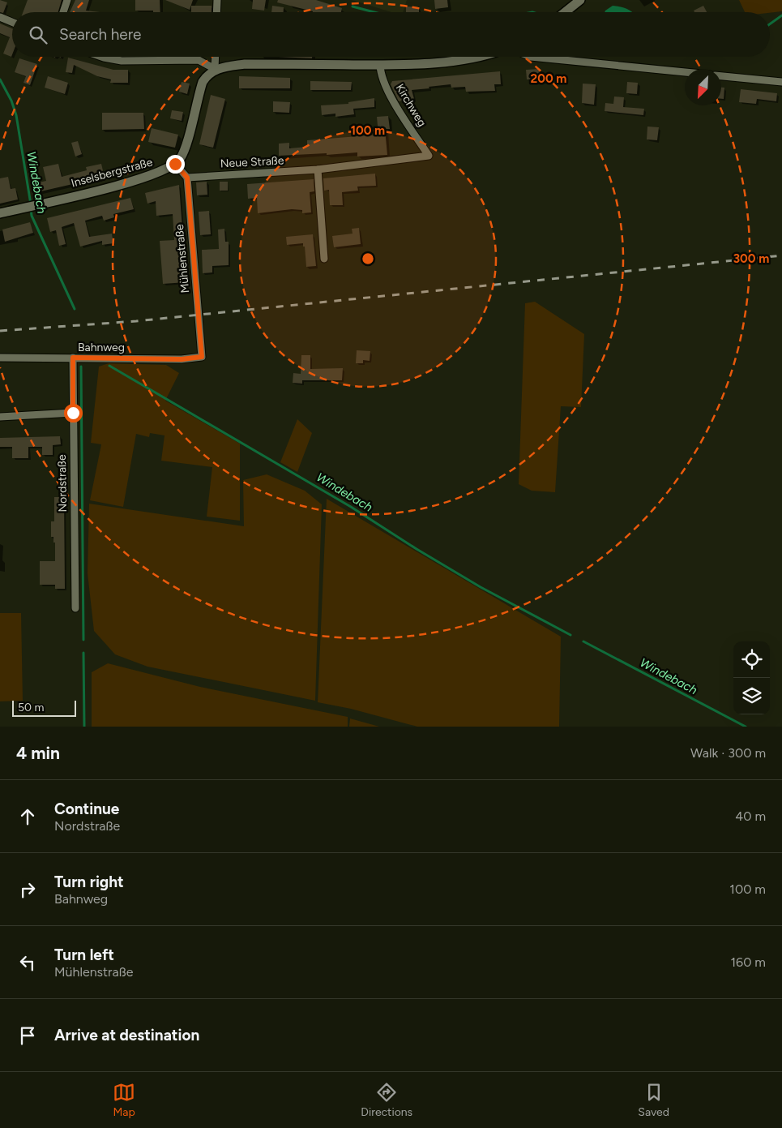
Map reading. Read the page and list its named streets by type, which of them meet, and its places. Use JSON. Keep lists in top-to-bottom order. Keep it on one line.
{"streets":{"street":["Kirchweg","Neue Straße","Inselsbergstraße","Mühlenstraße","Bahnweg","Nordstraße"]},"crossings":[["Kirchweg","Neue Straße"],["Neue Straße","Mühlenstraße"],["Mühlenstraße","Bahnweg"],["Bahnweg","Nordstraße"]],"water":["Windebach"],"scale_bar":"50 m","north":"bottom left","page":{"search":"Search here","scale":"50 m","heading":["4 min","Walk · 300 m"],"list":[["Continue","Nordstraße","40 m"],["Turn right","Bahnweg","100 m"],["Turn left","Mühlenstraße","160 m"],"Arrive at destination"],"nav":["Map","Directions","Saved"]},"rings":["200 m","100 m","300 m"]}
